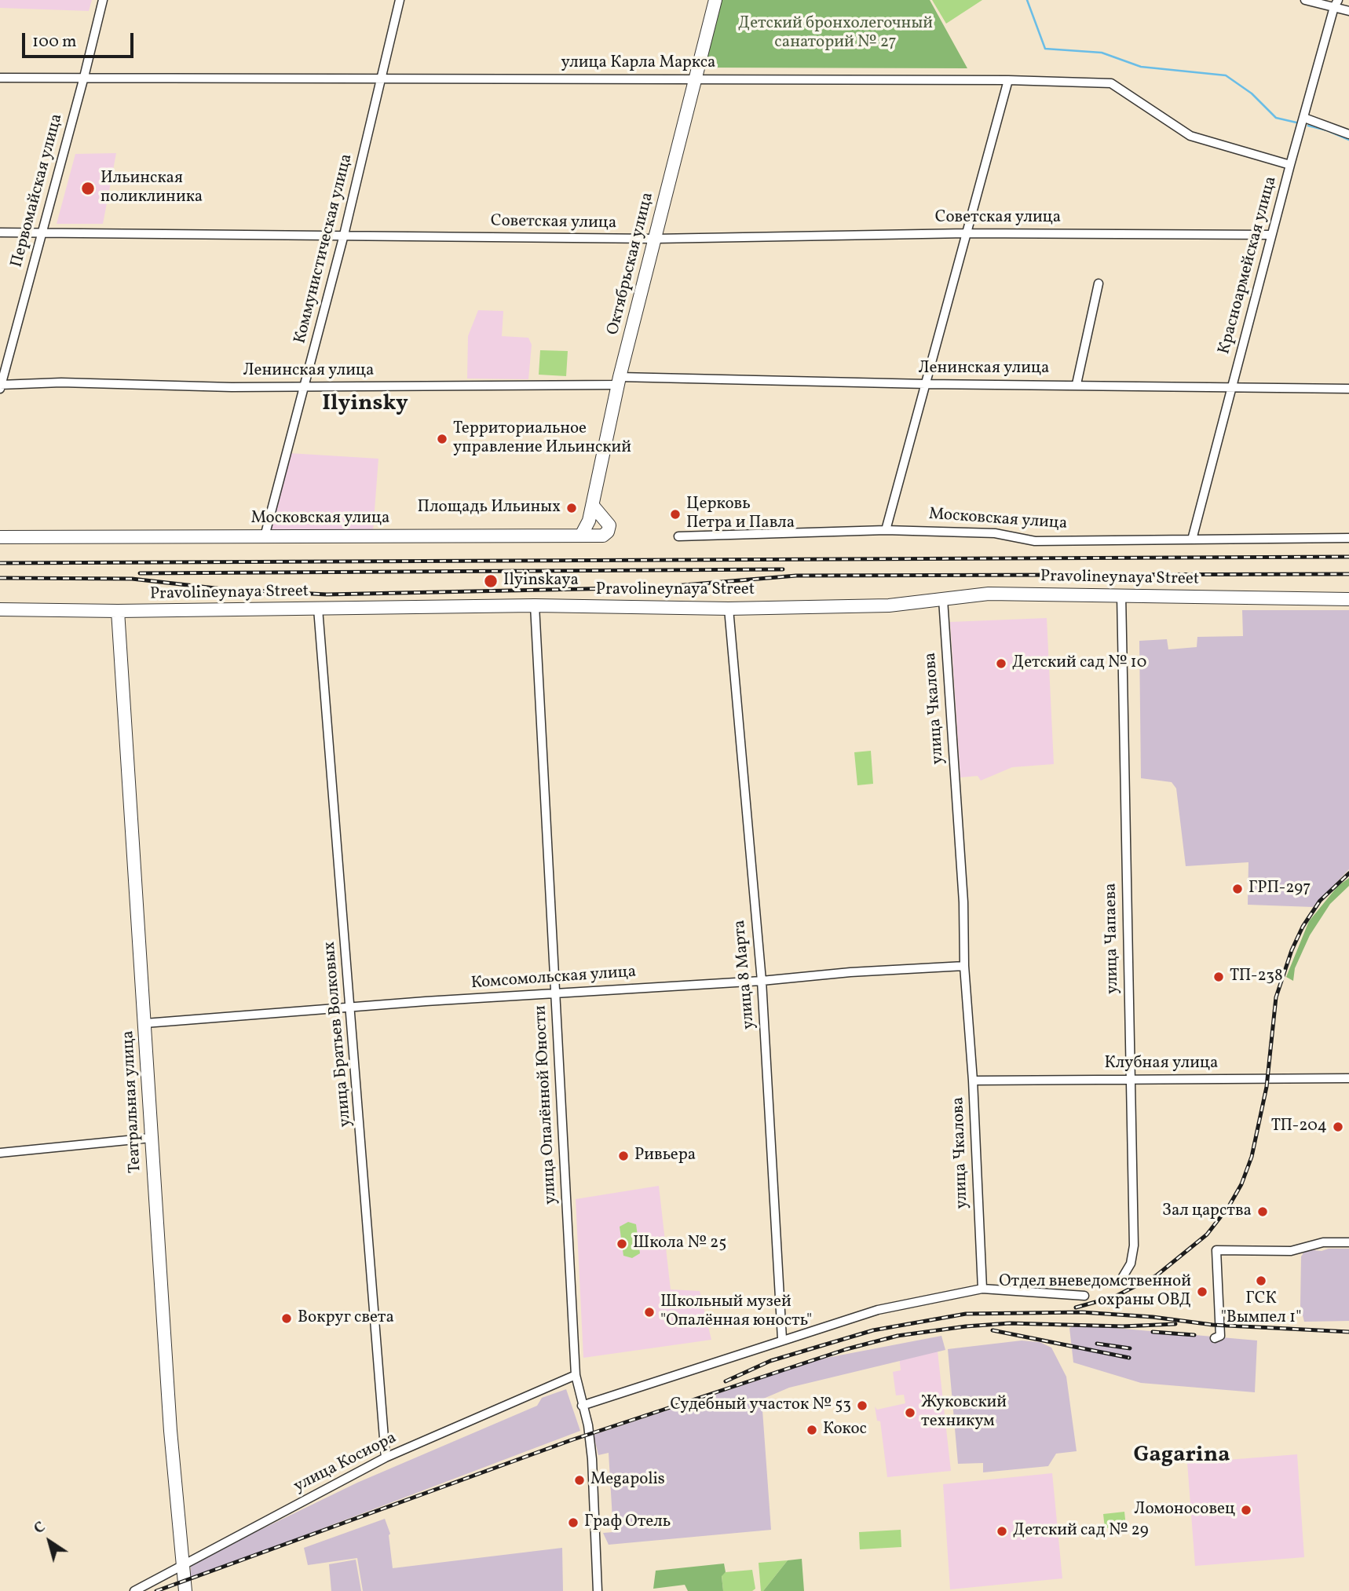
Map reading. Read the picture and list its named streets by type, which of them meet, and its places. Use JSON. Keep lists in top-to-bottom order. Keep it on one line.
{"streets":{"main road":["Октябрьская улица","Московская улица","Pravolineynaya Street","Театральная улица"],"street":["улица Карла Маркса","Первомайская улица","Советская улица","Коммунистическая улица","Красноармейская улица","Ленинская улица","улица Чкалова","улица Чапаева","улица 8 Марта","Комсомольская улица","улица Братьев Волковых","Клубная улица","улица Опалённой Юности","улица Косиора"]},"crossings":[["улица Карла Маркса","Первомайская улица"],["улица Карла Маркса","Коммунистическая улица"],["улица Карла Маркса","Октябрьская улица"],["улица Карла Маркса","Красноармейская улица"],["Первомайская улица","Советская улица"],["Первомайская улица","Ленинская улица"],["Советская улица","Коммунистическая улица"],["Советская улица","Октябрьская улица"],["Советская улица","Красноармейская улица"],["Коммунистическая улица","Ленинская улица"],["Коммунистическая улица","Московская улица"],["Октябрьская улица","Ленинская улица"],["Октябрьская улица","Московская улица"],["Красноармейская улица","Ленинская улица"],["Красноармейская улица","Московская улица"],["Pravolineynaya Street","улица Чкалова"],["Pravolineynaya Street","улица Чапаева"],["Pravolineynaya Street","улица 8 Марта"],["Pravolineynaya Street","улица Братьев Волковых"],["Pravolineynaya Street","Театральная улица"],["Pravolineynaya Street","улица Опалённой Юности"],["улица Чкалова","Комсомольская улица"],["улица Чкалова","Клубная улица"],["улица Чапаева","Клубная улица"],["улица 8 Марта","Комсомольская улица"],["Комсомольская улица","улица Братьев Волковых"],["Комсомольская улица","Театральная улица"],["Комсомольская улица","улица Опалённой Юности"],["улица Братьев Волковых","улица Косиора"],["Театральная улица","улица Косиора"],["улица Опалённой Юности","улица Косиора"]],"districts":["Ilyinsky","Gagarina"],"parks":["Детский бронхолегочный санаторий № 27"],"places":["Ильинская поликлиника","Территориальное управление Ильинский","Площадь Ильиных","Церковь Петра и Павла","Ilyinskaya","Детский сад № 10","ГРП-297","ТП-238","ТП-204","Ривьера","Зал царства","Школа № 25","ГСК \"Вымпел 1\"","Отдел вневедомственной охраны ОВД","Школьный музей \"Опалённая юность\"","Вокруг света","Судебный участок № 53","Жуковский техникум","Кокос","Megapolis","Ломоносовец","Граф Отель","Детский сад № 29"],"scale_bar":"100 m","north":"top left"}
